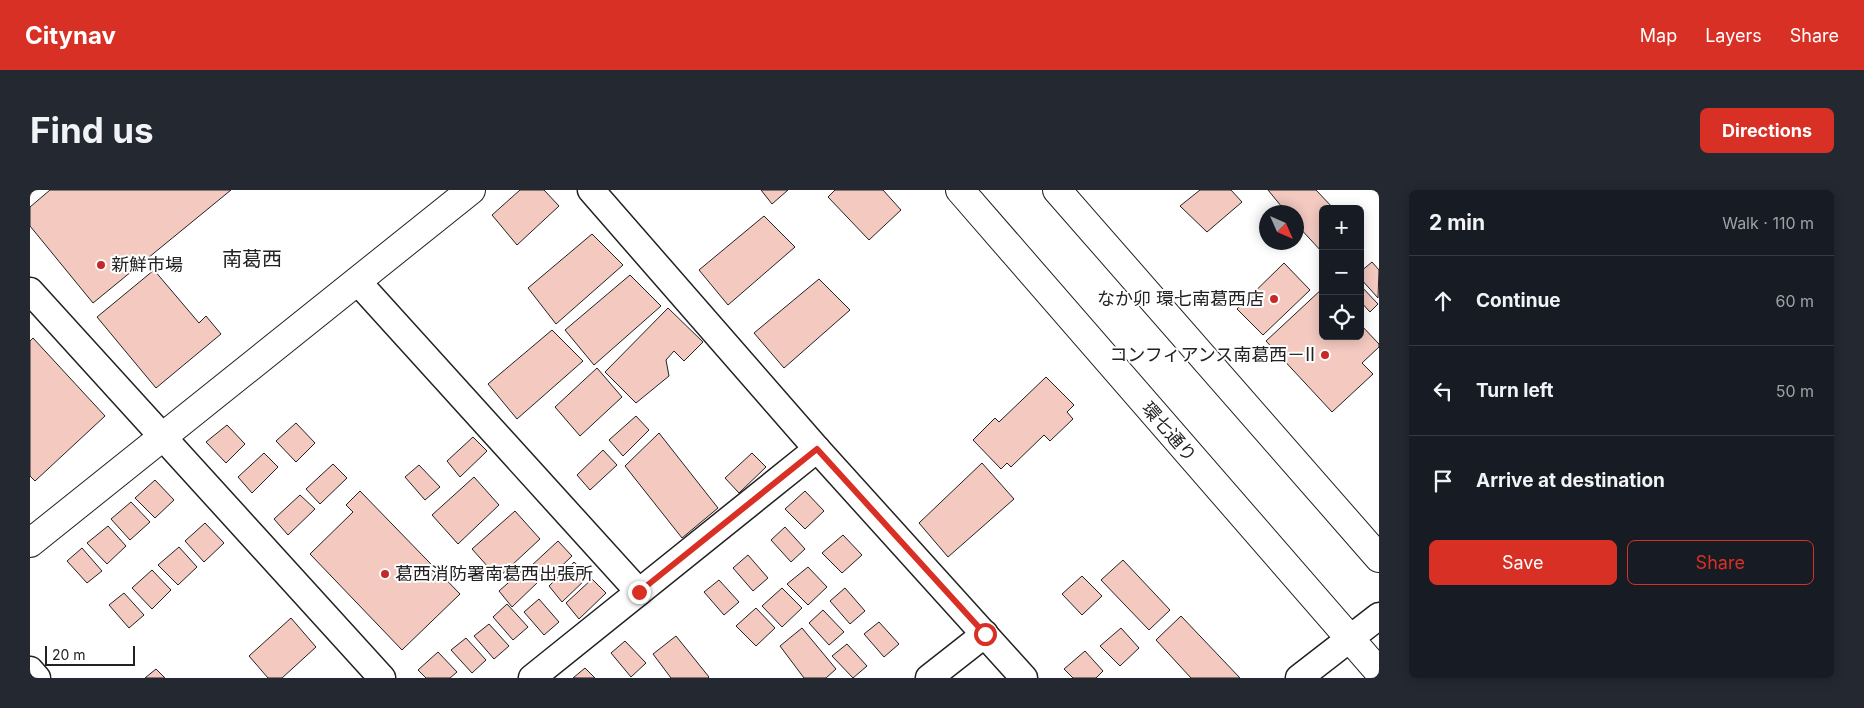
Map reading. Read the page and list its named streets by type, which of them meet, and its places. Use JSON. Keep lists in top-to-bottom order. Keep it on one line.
{"streets":{"main road":["環七通り"]},"districts":["南葛西"],"places":["新鮮市場","なか卯 環七南葛西店","コンフィアンス南葛西－Ⅱ","葛西消防署南葛西出張所"],"scale_bar":"20 m","north":"bottom right","page":{"header":"Citynav","nav":["Map","Layers","Share"],"buttons":["Directions",["Save","Share"]],"title":"Find us","heading":["2 min","Walk · 110 m"],"map_buttons":["+","−"],"list":[["Continue","60 m"],["Turn left","50 m"],"Arrive at destination"],"scale":"20 m"}}
